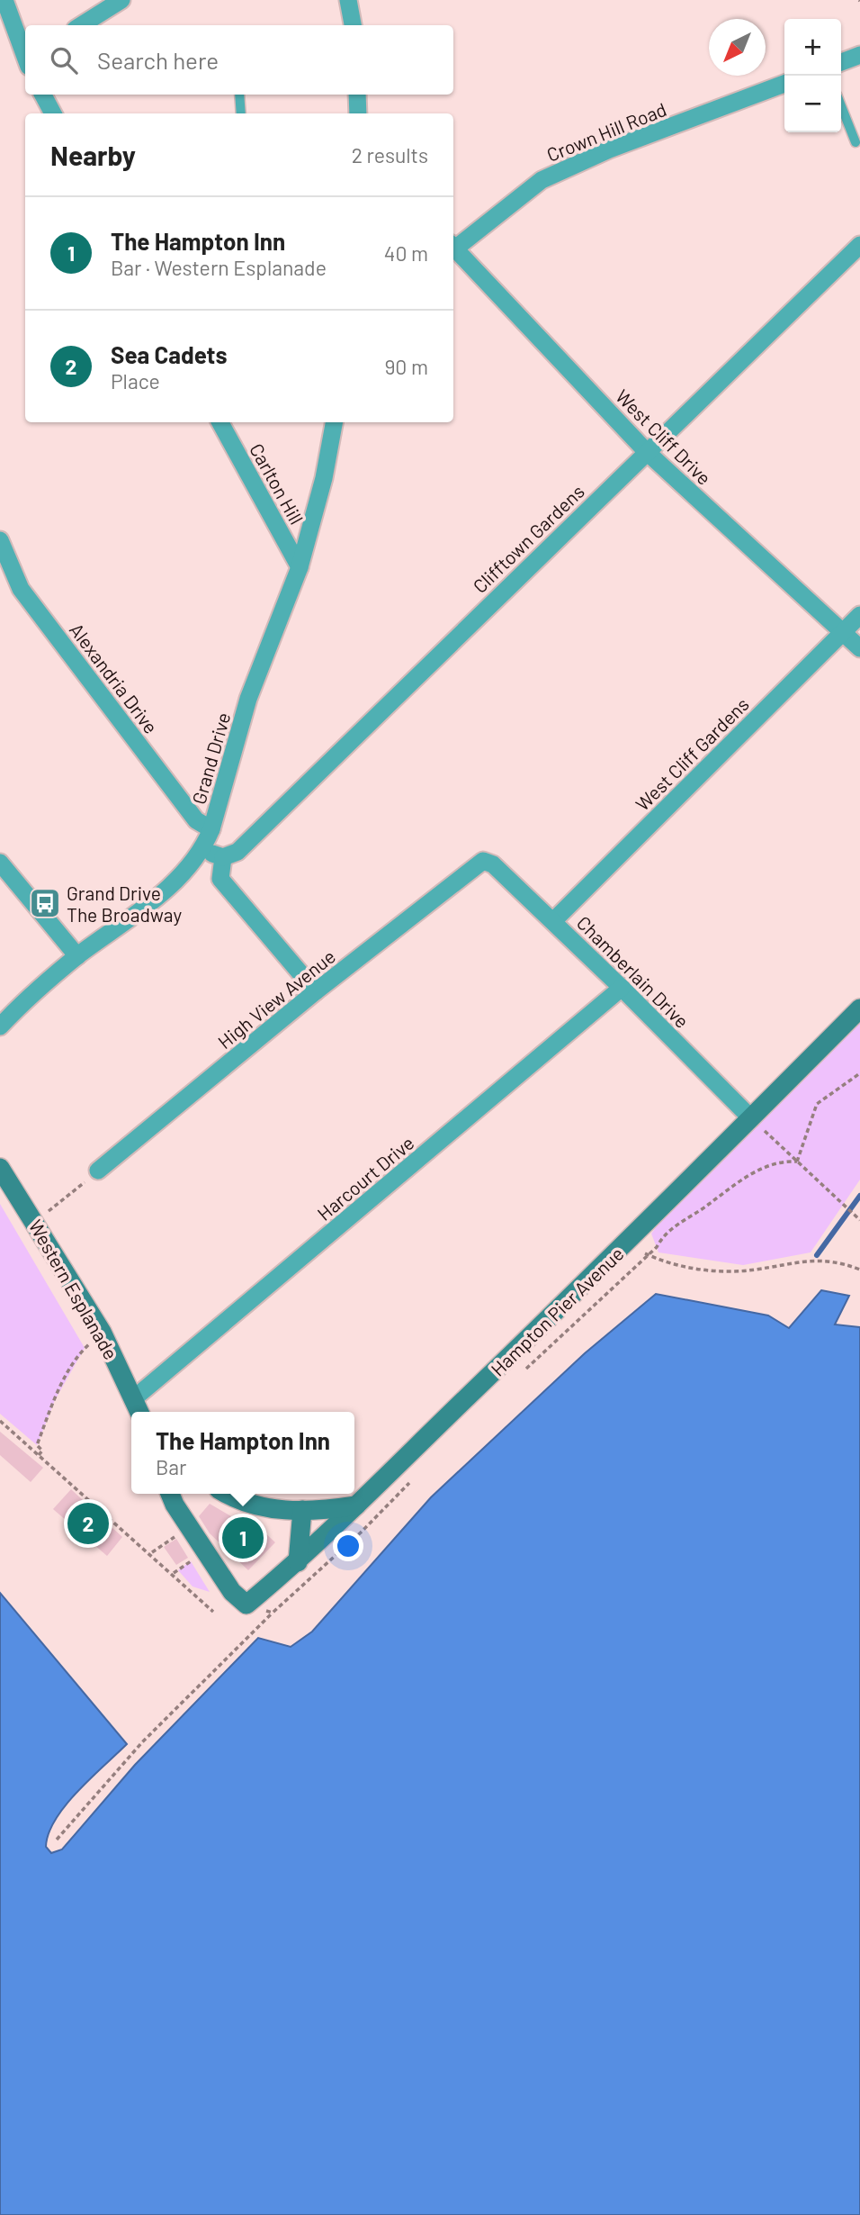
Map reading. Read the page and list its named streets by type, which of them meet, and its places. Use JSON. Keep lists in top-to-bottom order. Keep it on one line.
{"streets":{"street":["Crown Hill Road","West Cliff Drive","Carlton Hill","Clifftown Gardens","Alexandria Drive","West Cliff Gardens","Grand Drive","Chamberlain Drive","High View Avenue","Harcourt Drive","Western Esplanade","Hampton Pier Avenue"]},"crossings":[["West Cliff Drive","Clifftown Gardens"],["West Cliff Drive","West Cliff Gardens"],["Carlton Hill","Grand Drive"],["Alexandria Drive","Grand Drive"],["West Cliff Gardens","Chamberlain Drive"],["Chamberlain Drive","High View Avenue"],["Chamberlain Drive","Harcourt Drive"],["Chamberlain Drive","Hampton Pier Avenue"],["Harcourt Drive","Western Esplanade"]],"places":{"bus stop":["Grand Drive The Broadway"]},"north":"bottom left","page":{"map_buttons":["+","−"],"search":"Search here","heading":["Nearby","2 results"],"list":[{"mark":"1","name":"The Hampton Inn","note":"Bar · Western Esplanade","value":"40 m"},{"mark":"2","name":"Sea Cadets","note":"Place","value":"90 m"}],"popup":["The Hampton Inn","Bar"],"pins":["2","1"]}}
